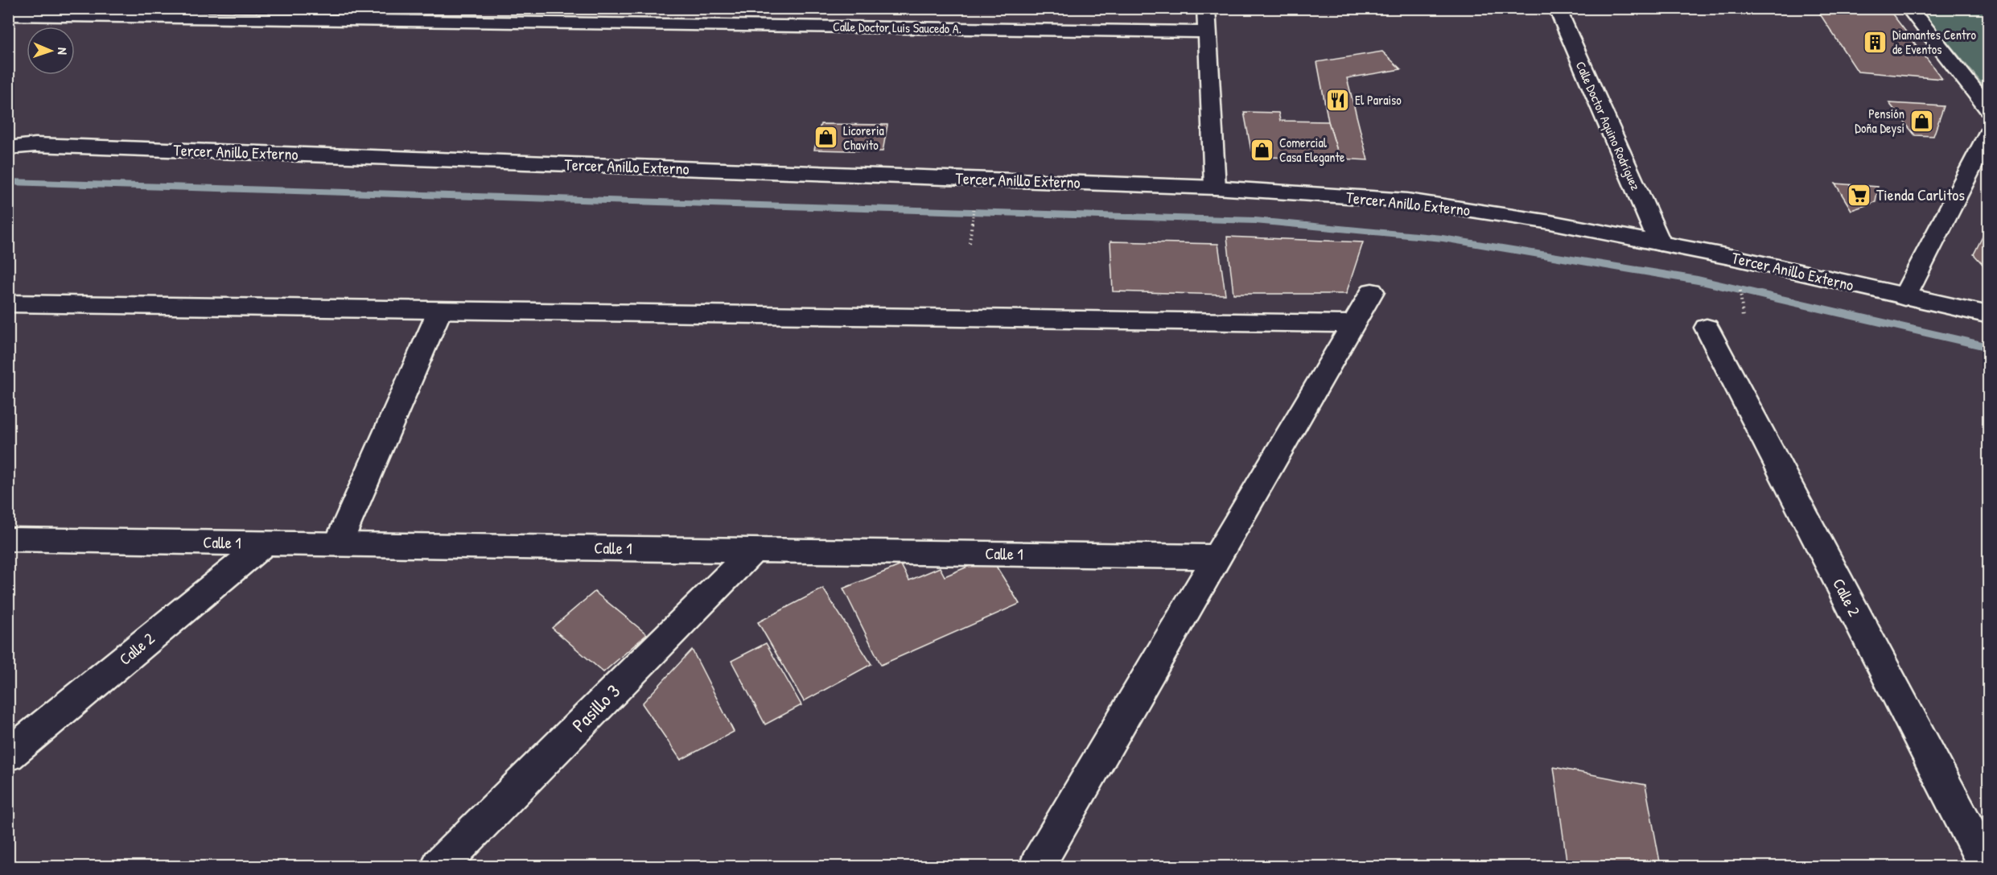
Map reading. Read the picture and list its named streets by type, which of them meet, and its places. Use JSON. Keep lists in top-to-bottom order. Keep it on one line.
{"streets":{"street":["Calle Doctor Luis Saucedo A.","Calle Doctor Aquino Rodríguez","Tercer Anillo Externo","Calle 1","Calle 2","Pasillo 3"]},"crossings":[["Calle Doctor Aquino Rodríguez","Tercer Anillo Externo"],["Calle 1","Calle 2"],["Calle 1","Pasillo 3"]],"places":{"building":["Diamantes Centro de Eventos"],"restaurant":["El Paraiso"],"shop":["Pensión Doña Deysi","Licoreria Chavito","Comercial Casa Elegante"],"supermarket":["Tienda Carlitos"]},"north":"right"}
